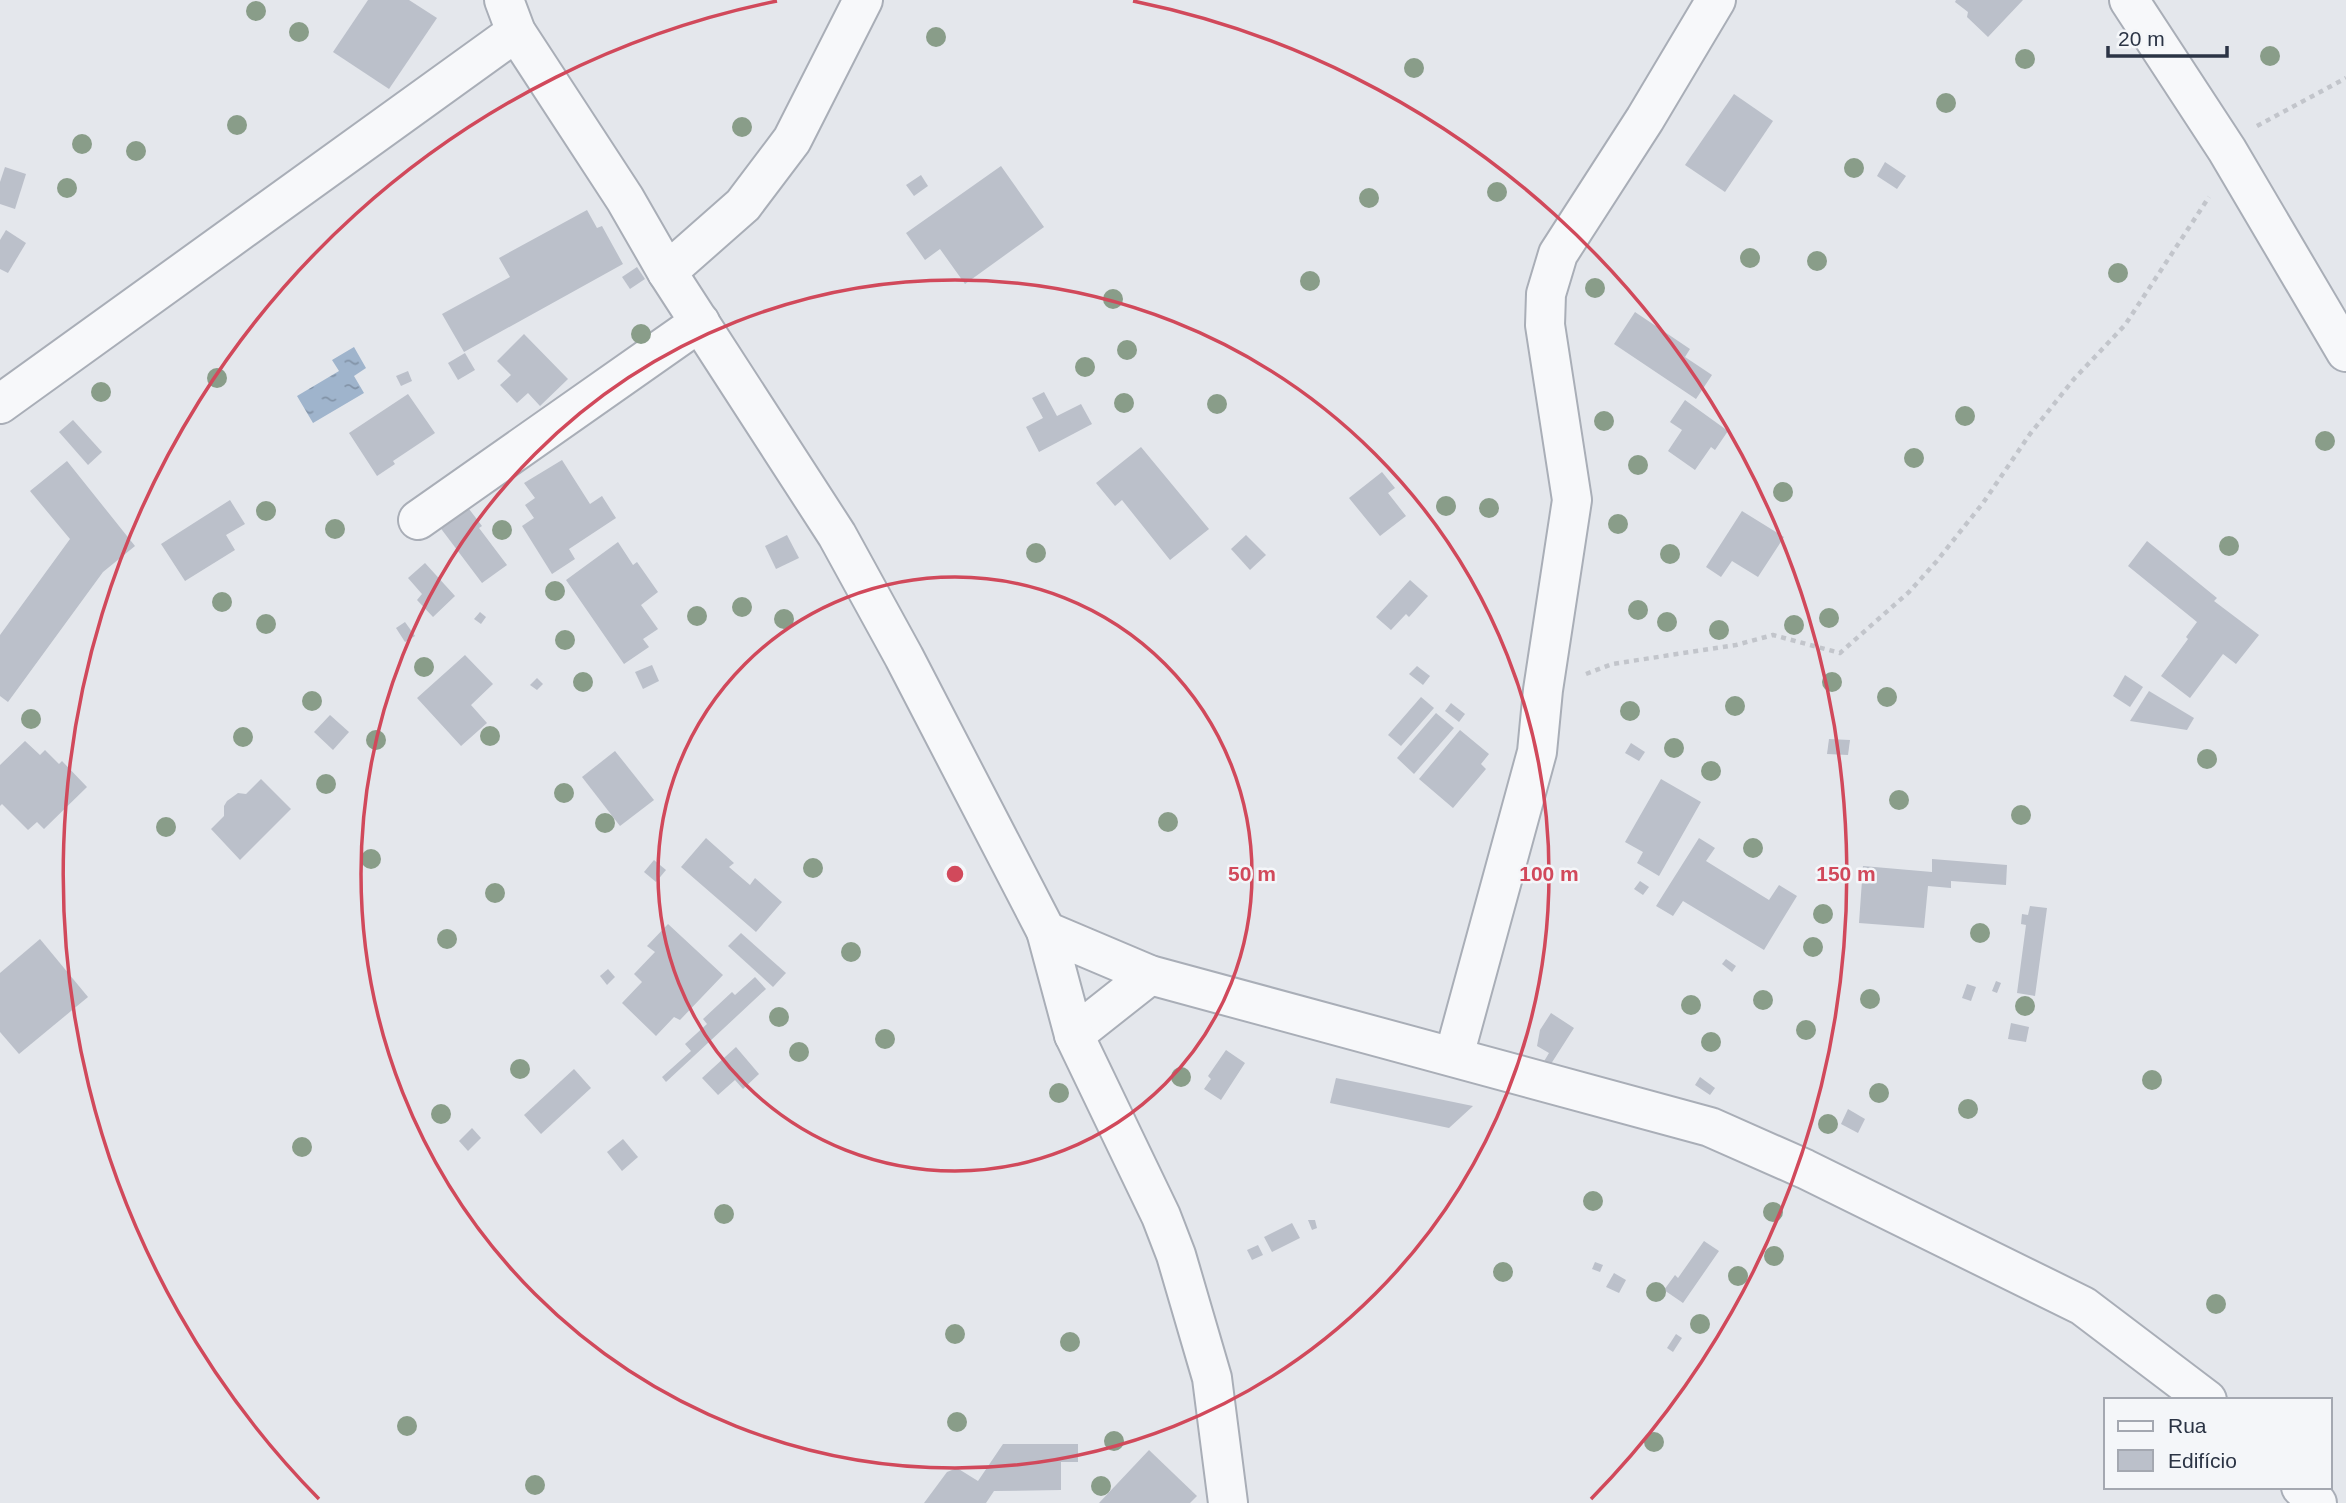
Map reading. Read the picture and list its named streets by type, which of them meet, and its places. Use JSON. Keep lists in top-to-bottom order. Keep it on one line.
{"legend":["Rua","Edifício"],"scale_bar":"20 m","rings":["50 m","100 m","150 m"]}
